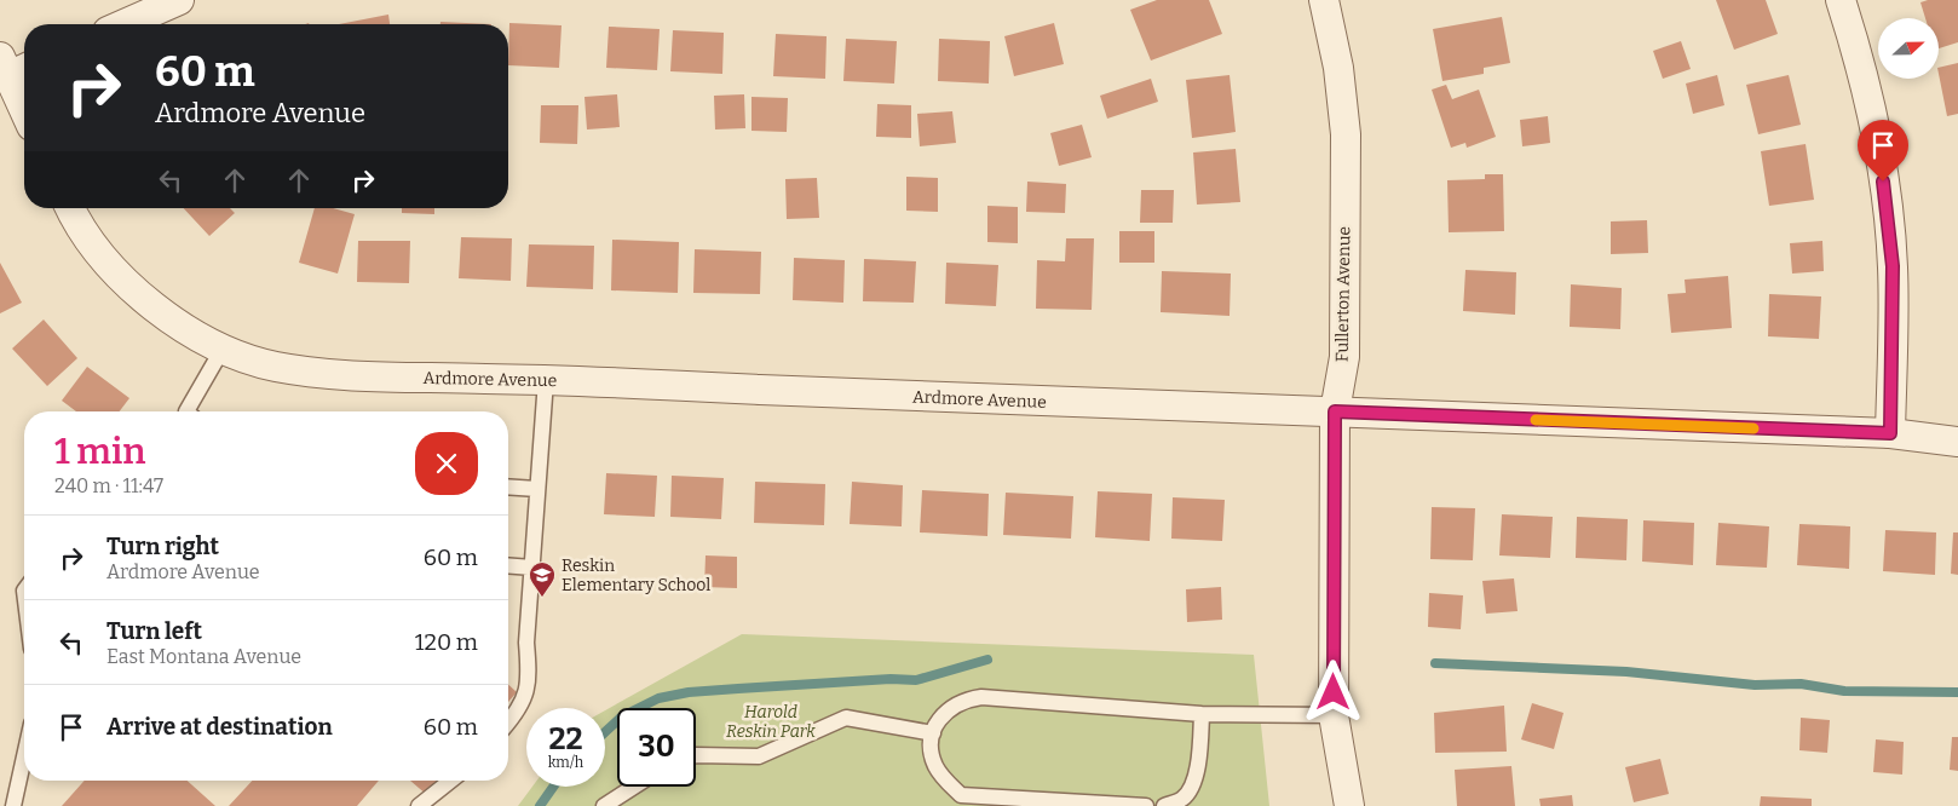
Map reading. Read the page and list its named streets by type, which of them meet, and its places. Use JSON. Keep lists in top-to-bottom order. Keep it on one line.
{"streets":{"street":["Fullerton Avenue","Ardmore Avenue"]},"crossings":[["Fullerton Avenue","Ardmore Avenue"]],"parks":["Harold Reskin Park"],"places":{"school or university":["Reskin Elementary School"]},"north":"right","page":{"turn":["60 m","Ardmore Avenue"],"heading":["1 min","240 m · 11:47"],"list":[{"name":"Turn right","note":"Ardmore Avenue","value":"60 m"},{"name":"Turn left","note":"East Montana Avenue","value":"120 m"},{"name":"Arrive at destination","value":"60 m"}],"speed":"22 km/h","limit":"30"}}
